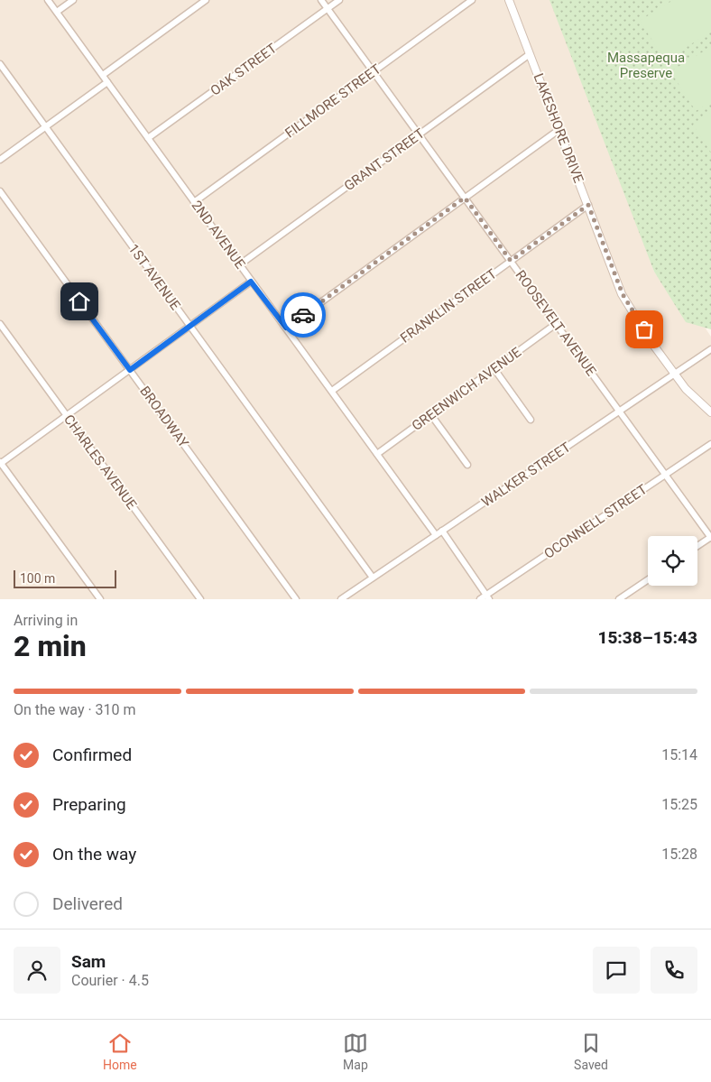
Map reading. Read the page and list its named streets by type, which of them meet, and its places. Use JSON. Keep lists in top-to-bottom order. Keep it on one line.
{"streets":{"street":["OAK STREET","FILLMORE STREET","LAKESHORE DRIVE","GRANT STREET","2ND AVENUE","1ST AVENUE","FRANKLIN STREET","ROOSEVELT AVENUE","GREENWICH AVENUE","BROADWAY","CHARLES AVENUE","WALKER STREET","OCONNELL STREET"]},"crossings":[["OAK STREET","2ND AVENUE"],["OAK STREET","ROOSEVELT AVENUE"],["FILLMORE STREET","2ND AVENUE"],["FILLMORE STREET","ROOSEVELT AVENUE"],["LAKESHORE DRIVE","GRANT STREET"],["LAKESHORE DRIVE","FRANKLIN STREET"],["LAKESHORE DRIVE","WALKER STREET"],["GRANT STREET","2ND AVENUE"],["GRANT STREET","ROOSEVELT AVENUE"],["2ND AVENUE","FRANKLIN STREET"],["2ND AVENUE","GREENWICH AVENUE"],["2ND AVENUE","WALKER STREET"],["1ST AVENUE","WALKER STREET"],["FRANKLIN STREET","ROOSEVELT AVENUE"],["ROOSEVELT AVENUE","GREENWICH AVENUE"],["ROOSEVELT AVENUE","WALKER STREET"],["ROOSEVELT AVENUE","OCONNELL STREET"]],"parks":["Massapequa Preserve"],"scale_bar":"100 m","page":{"scale":"100 m","heading":["2 min","Arriving in","15:38–15:43"],"panel":["Sam","Courier · 4.5"],"bar":"On the way · 310 m","list":[["Confirmed","15:14"],["Preparing","15:25"],["On the way","15:28"],"Delivered"],"tabs":["Home","Map","Saved"]}}
